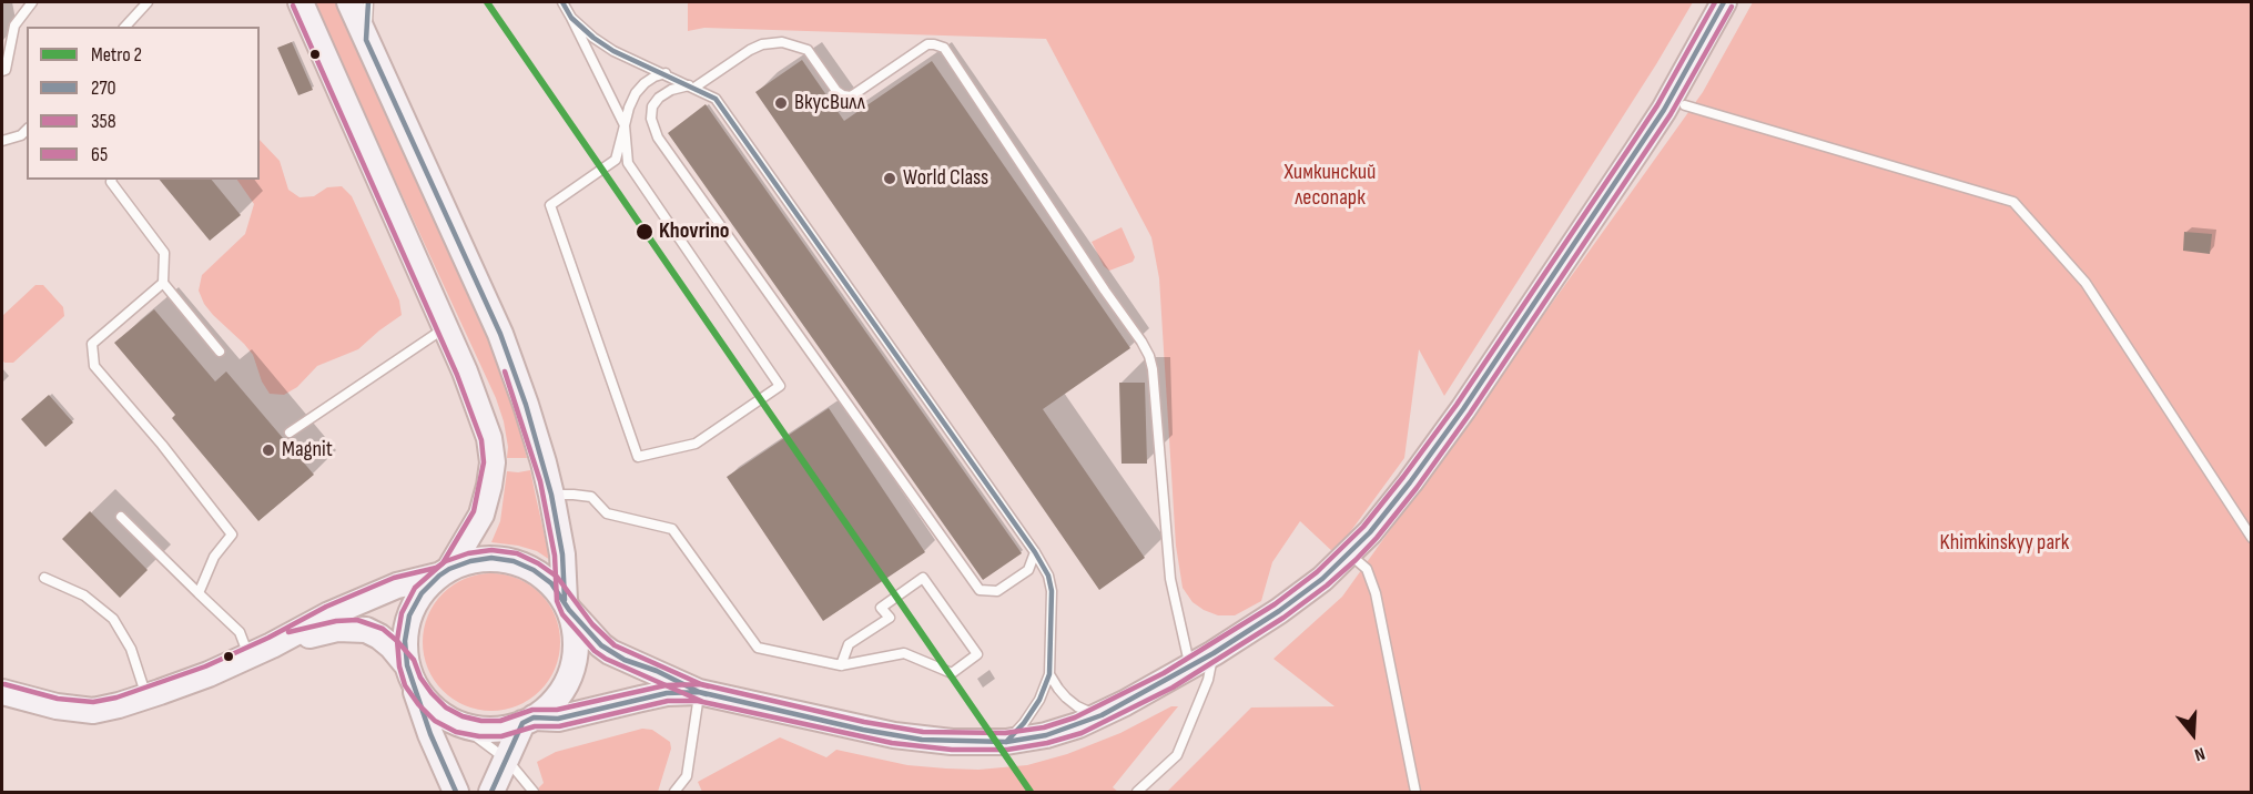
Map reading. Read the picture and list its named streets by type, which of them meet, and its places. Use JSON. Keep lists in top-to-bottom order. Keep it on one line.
{"parks":["Химкинский лесопарк","Khimkinskyy park"],"places":["ВкусВилл","World Class","Khovrino","Magnit"],"lines":["metro line 2","transit line 270","transit line 65","transit line 358"],"legend":["Metro 2","270","358","65"],"north":"bottom"}
